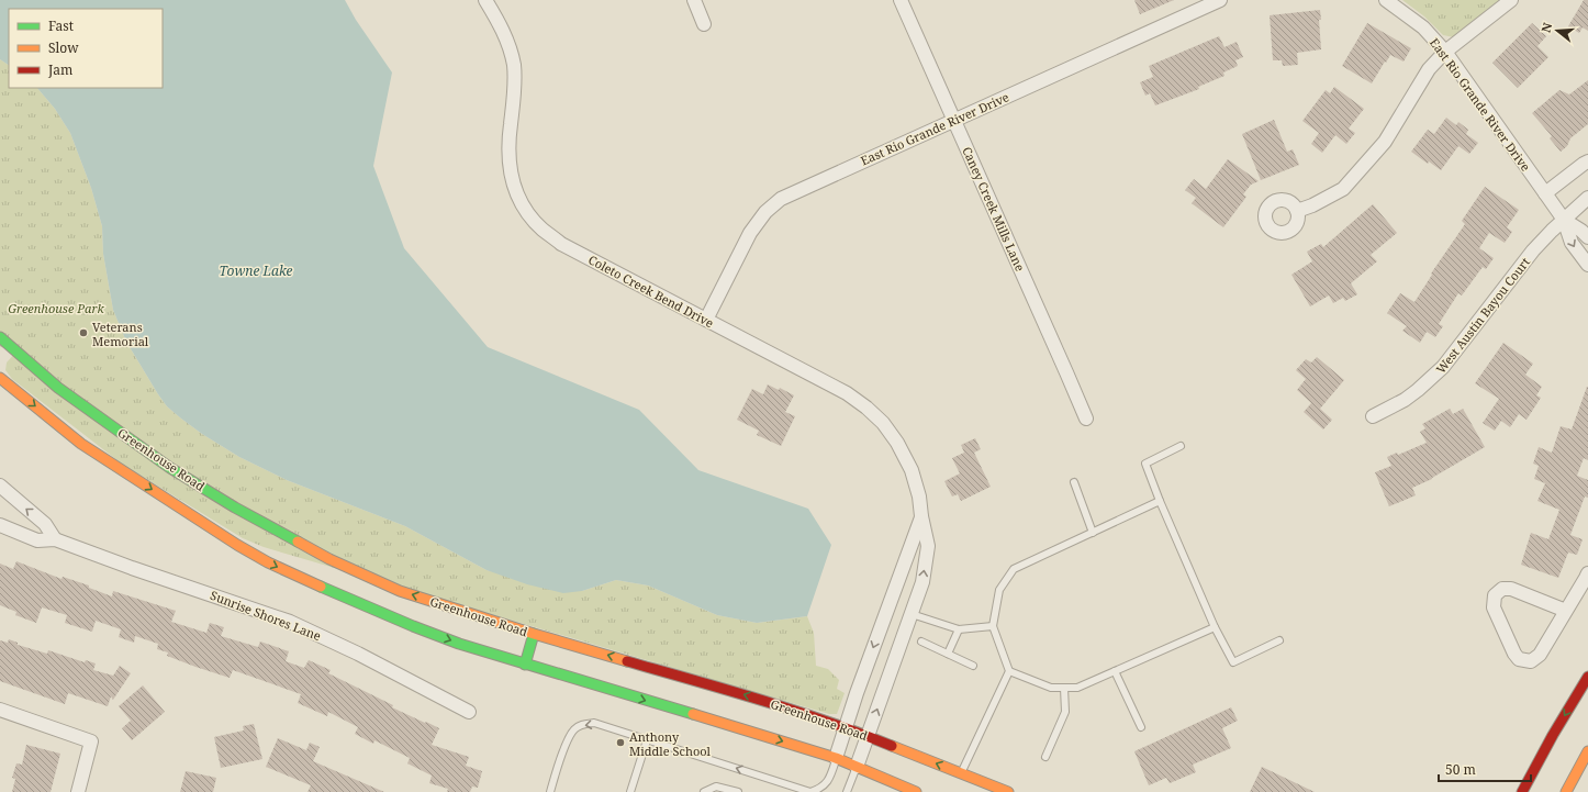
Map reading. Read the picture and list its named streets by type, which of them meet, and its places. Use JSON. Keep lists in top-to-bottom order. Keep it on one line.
{"streets":{"main road":["Greenhouse Road"],"street":["East Rio Grande River Drive","Caney Creek Mills Lane","Coleto Creek Bend Drive","West Austin Bayou Court","Sunrise Shores Lane"]},"crossings":[["East Rio Grande River Drive","Caney Creek Mills Lane"],["East Rio Grande River Drive","Coleto Creek Bend Drive"],["East Rio Grande River Drive","West Austin Bayou Court"],["Coleto Creek Bend Drive","Greenhouse Road"]],"water":["Towne Lake"],"parks":["Greenhouse Park"],"places":["Veterans Memorial","Anthony Middle School"],"legend":["Fast","Slow","Jam"],"scale_bar":"50 m","north":"left"}
